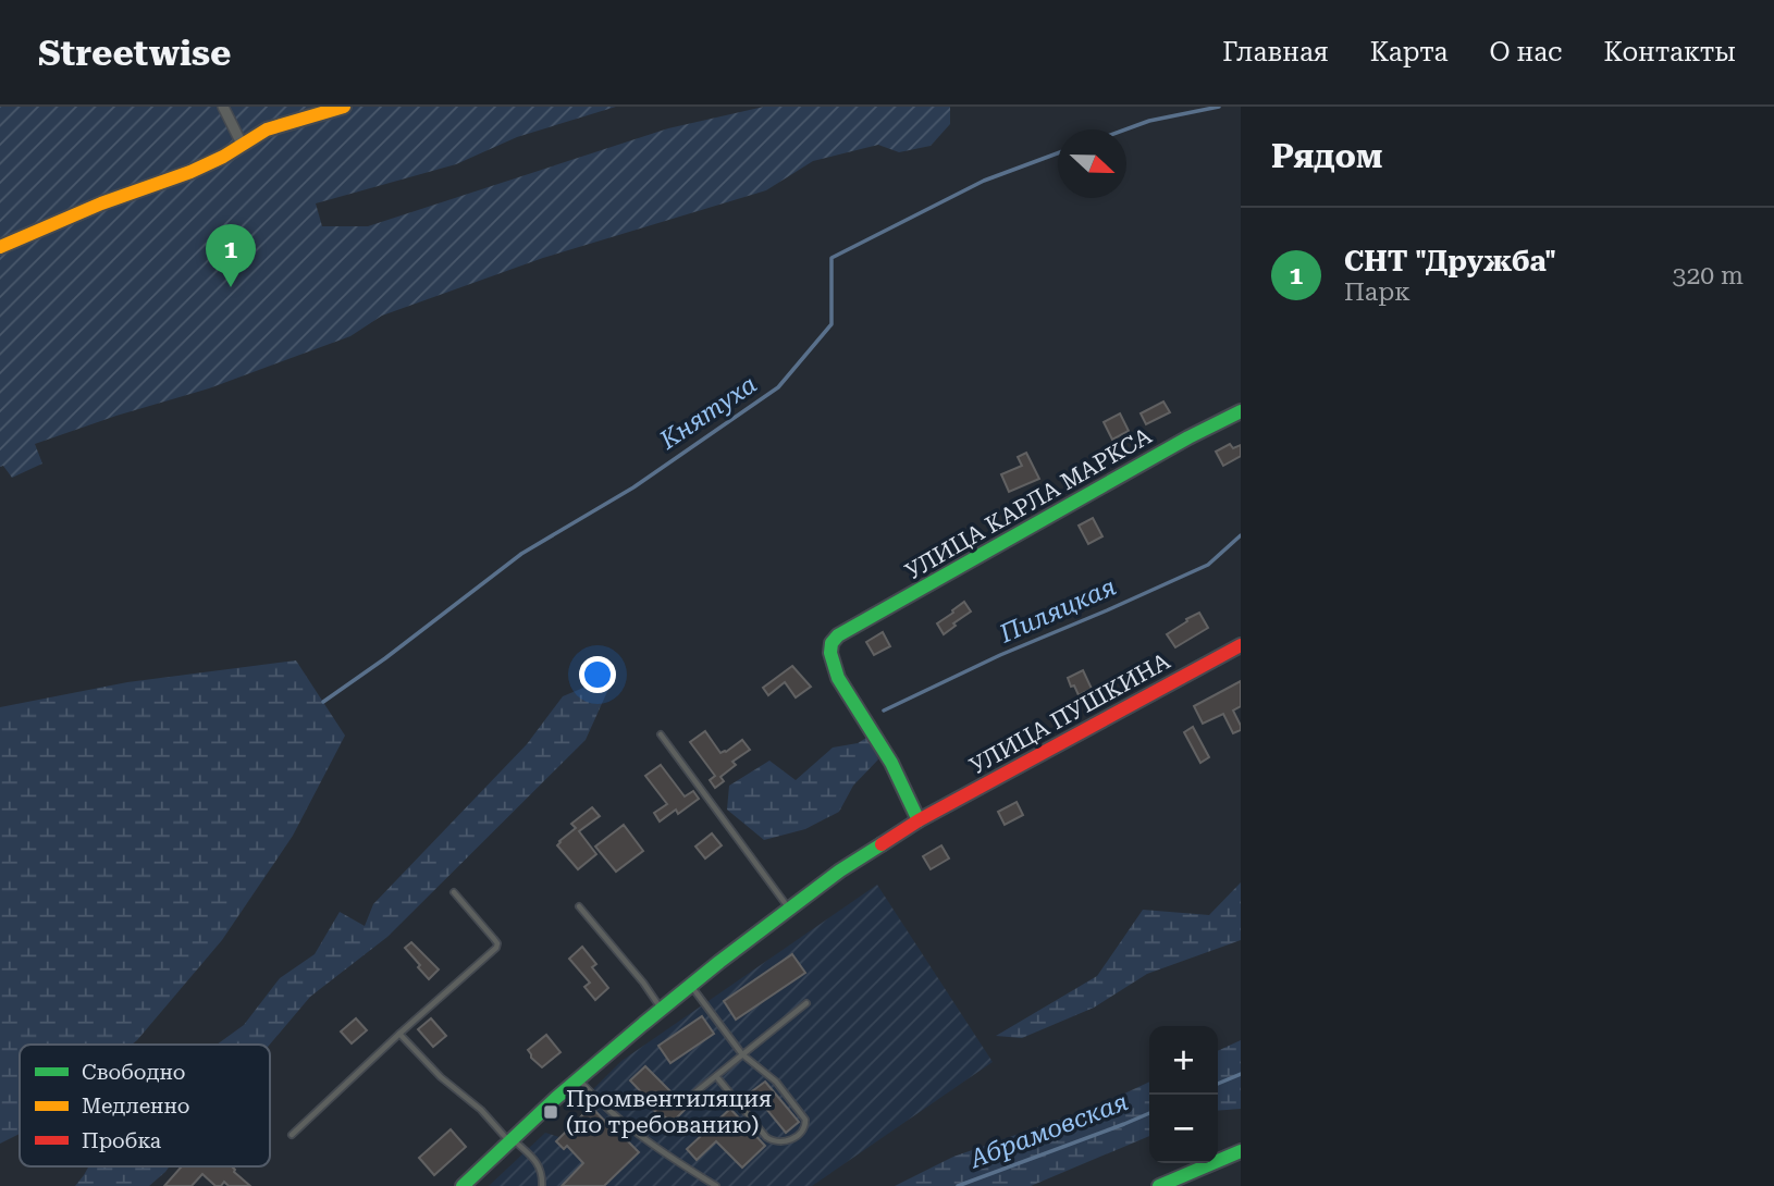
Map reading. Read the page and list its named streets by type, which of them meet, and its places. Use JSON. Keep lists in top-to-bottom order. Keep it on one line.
{"streets":{"street":["УЛИЦА КАРЛА МАРКСА","УЛИЦА ПУШКИНА"]},"crossings":[["УЛИЦА КАРЛА МАРКСА","УЛИЦА ПУШКИНА"]],"water":["Княтуха","Пиляцкая","Абрамовская"],"places":{"transit":["Промвентиляция (по требованию)"]},"legend":["Свободно","Медленно","Пробка"],"north":"right","page":{"header":"Streetwise","nav":["Главная","Карта","О нас","Контакты"],"heading":"Рядом","list":[{"mark":"1","name":"СНТ \"Дружба\"","note":"Парк","value":"320 m"}],"pins":"1","map_buttons":["+","−"]}}
